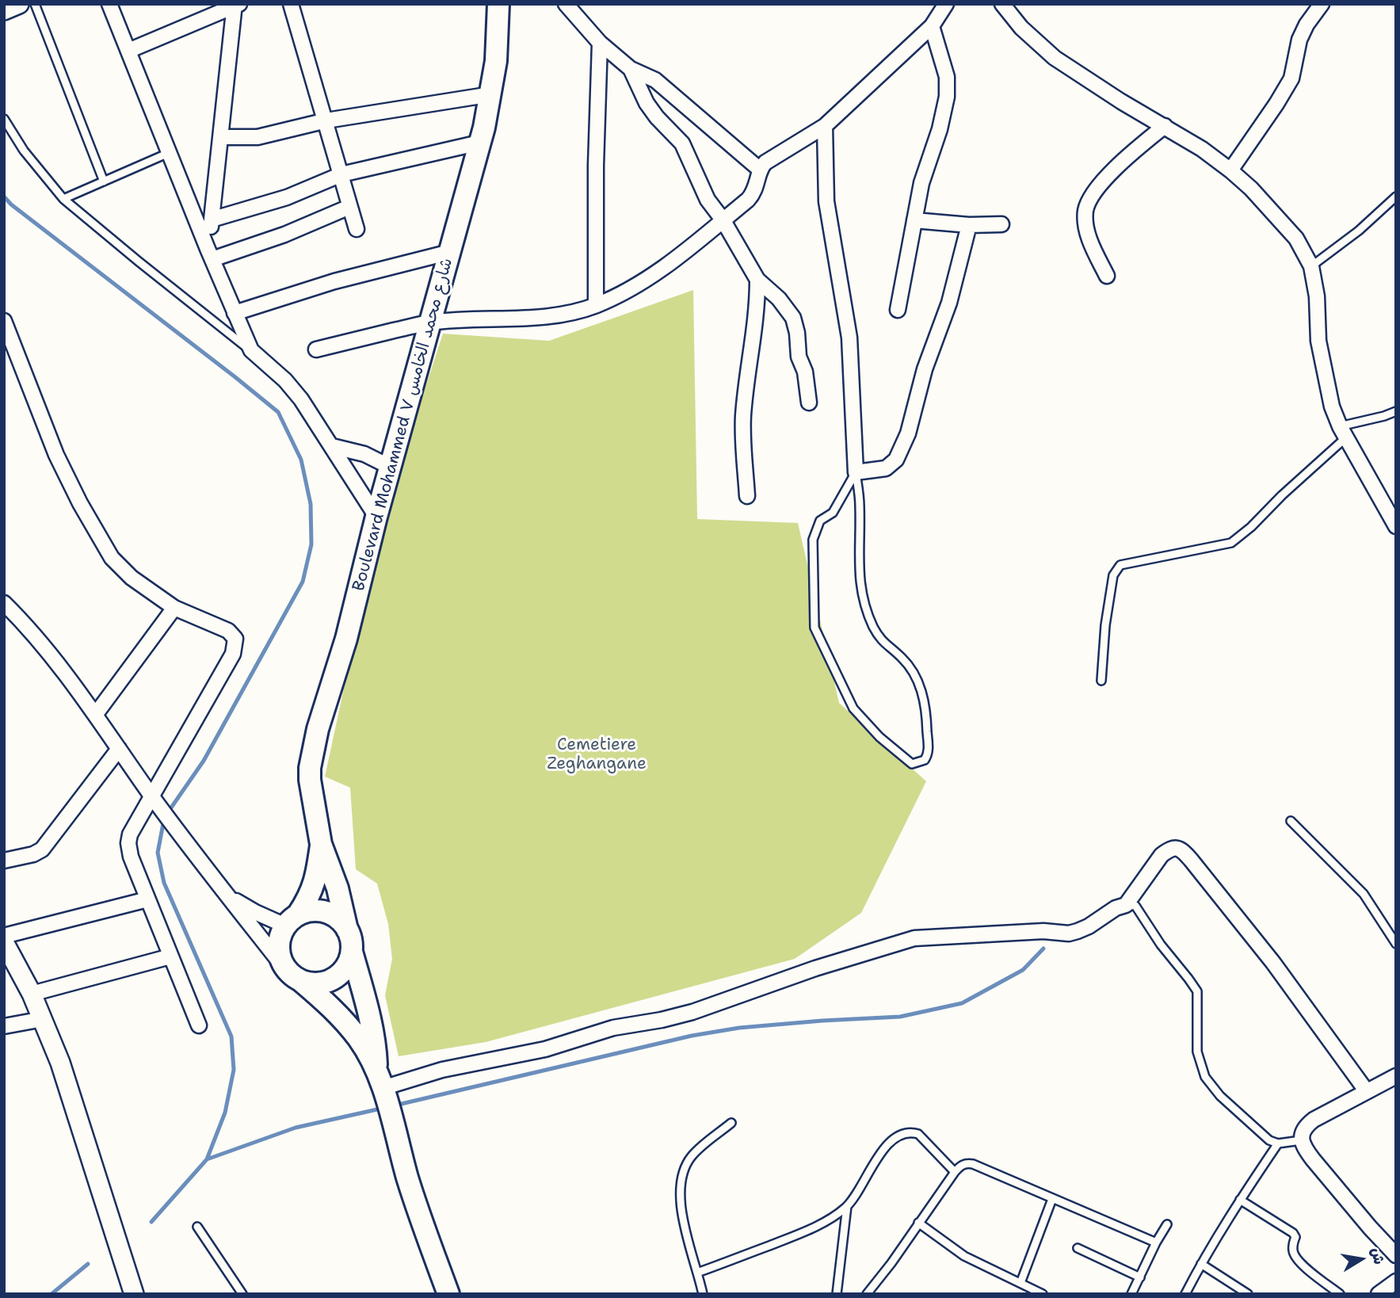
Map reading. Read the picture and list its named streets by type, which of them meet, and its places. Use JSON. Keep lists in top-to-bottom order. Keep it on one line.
{"streets":{"main road":["Boulevard Mohammed V شارع محمد الخامس"]},"parks":["Cemetiere Zeghangane"],"north":"right"}
